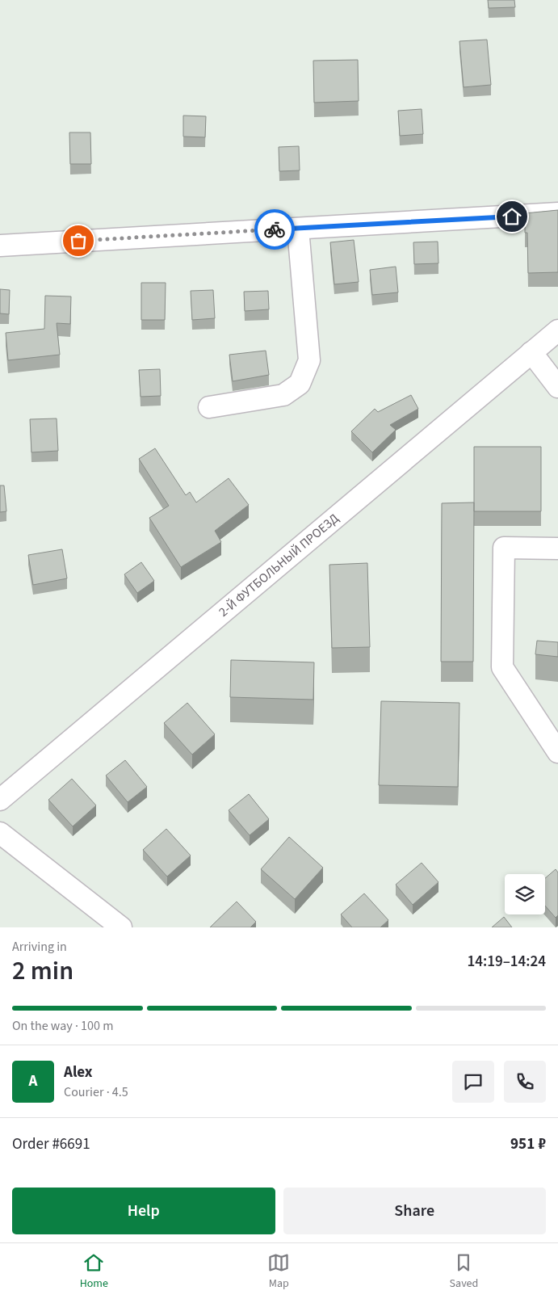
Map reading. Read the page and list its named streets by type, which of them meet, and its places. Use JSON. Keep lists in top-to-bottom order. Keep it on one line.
{"streets":{"street":["2-Й ФУТБОЛЬНЫЙ ПРОЕЗД"]},"page":{"heading":["2 min","Arriving in","14:19–14:24"],"panel":["Alex","Courier · 4.5","Order #6691","951 ₽"],"bar":"On the way · 100 m","round":"A","buttons":["Help","Share"],"tabs":["Home","Map","Saved"]}}
